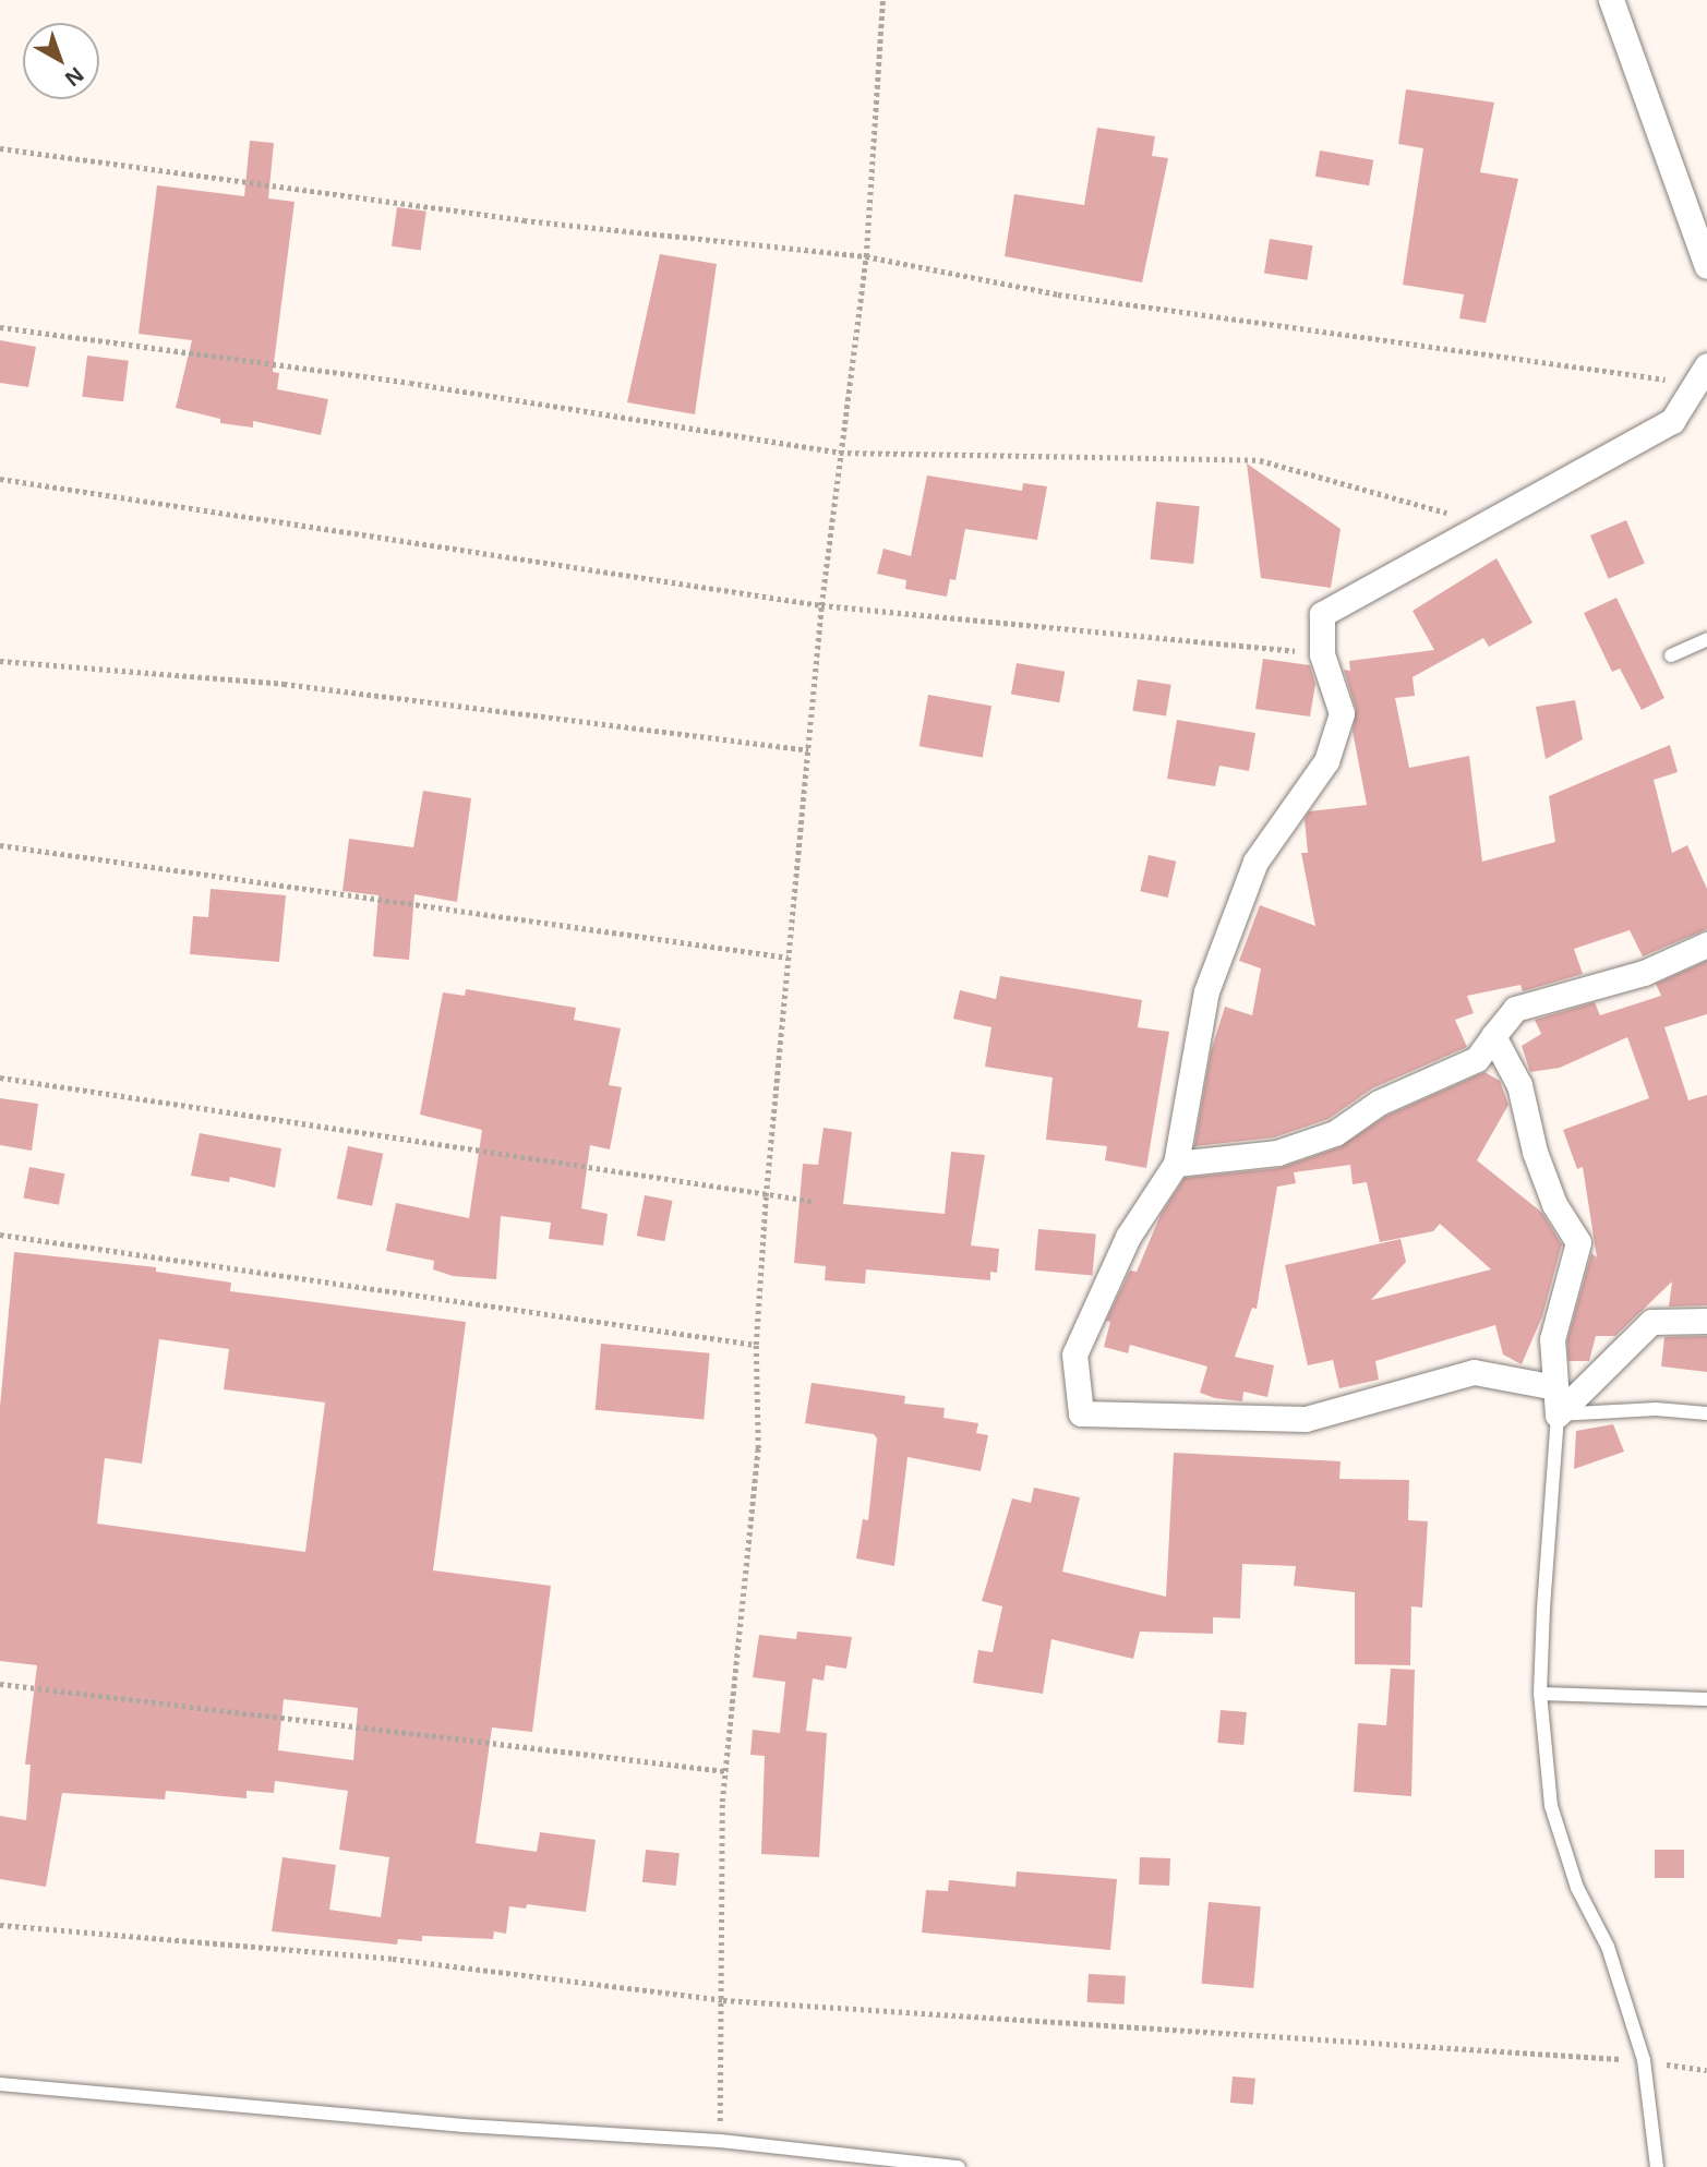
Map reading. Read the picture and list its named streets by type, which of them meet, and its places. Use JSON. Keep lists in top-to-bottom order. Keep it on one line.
{"north":"bottom right"}
